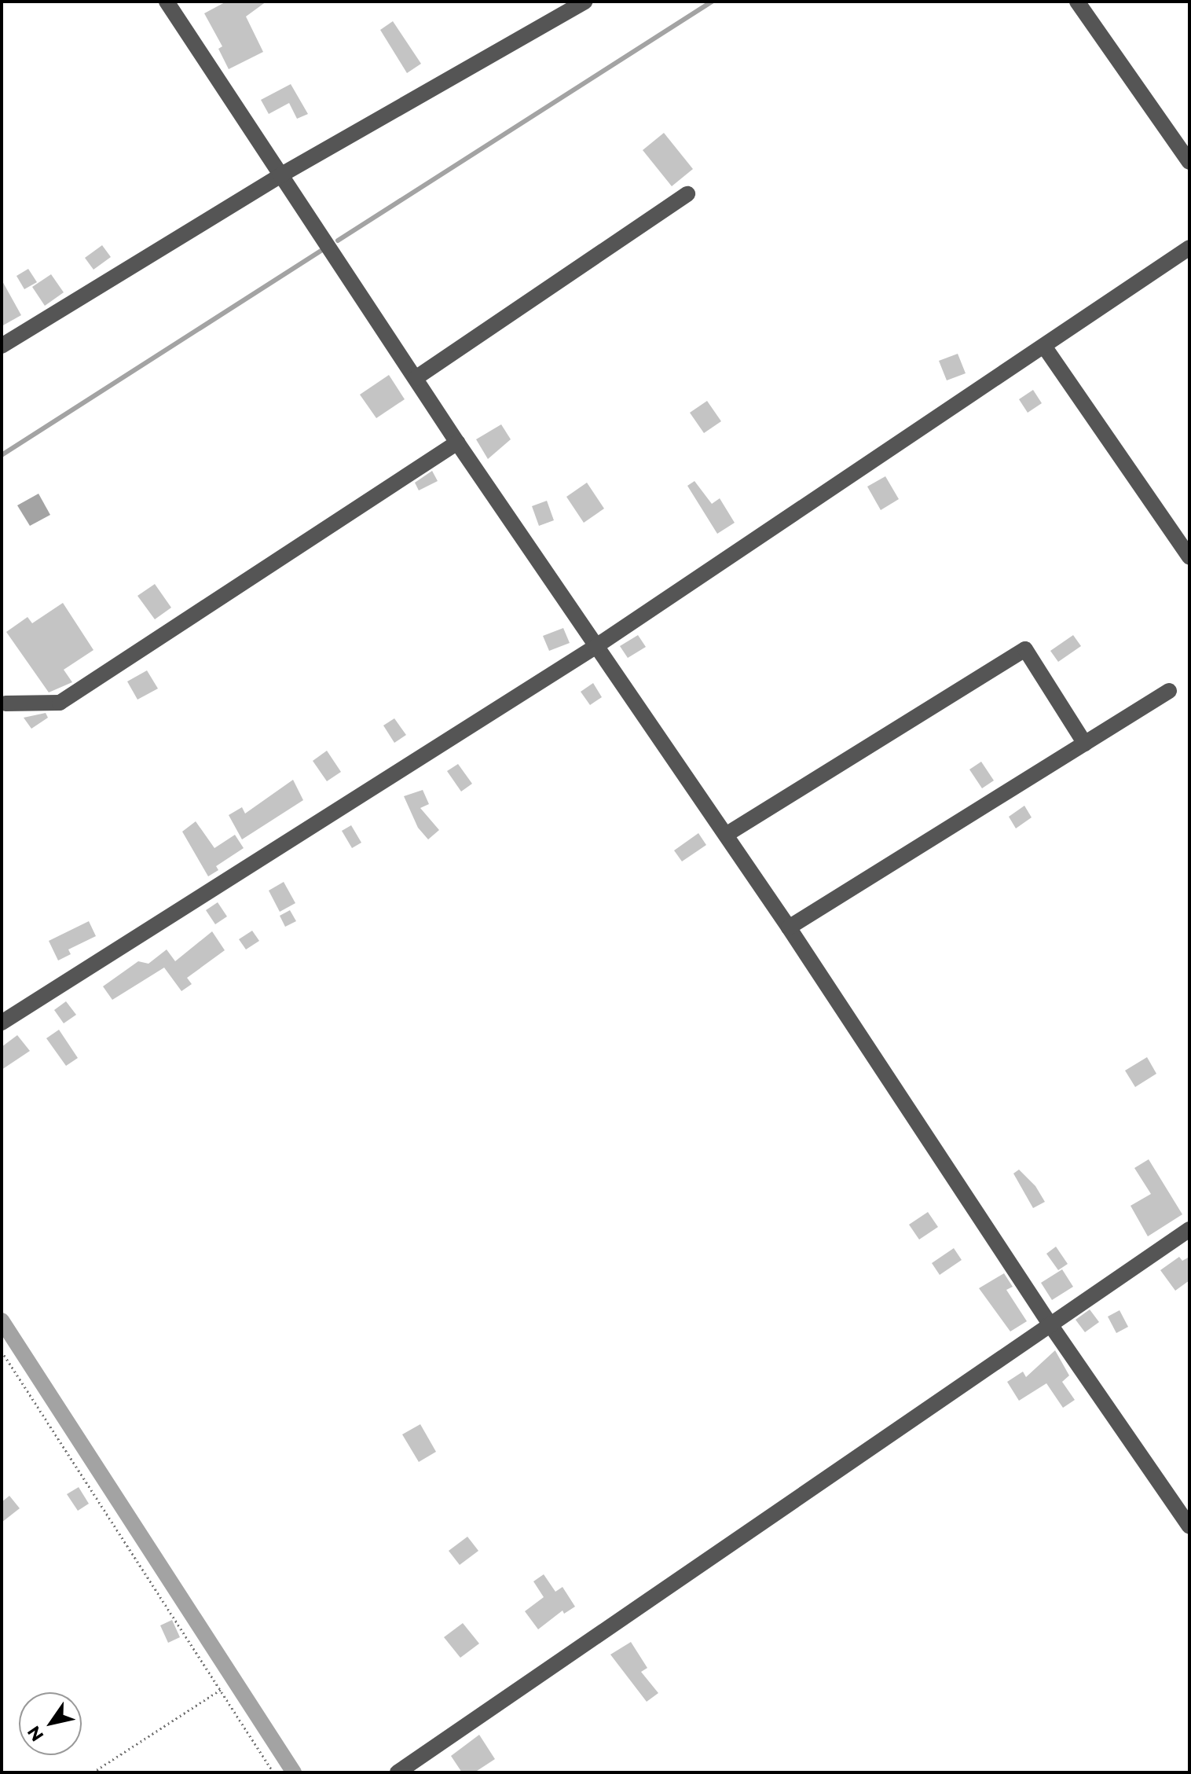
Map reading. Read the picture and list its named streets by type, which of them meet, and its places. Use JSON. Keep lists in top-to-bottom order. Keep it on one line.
{"north":"bottom left"}
